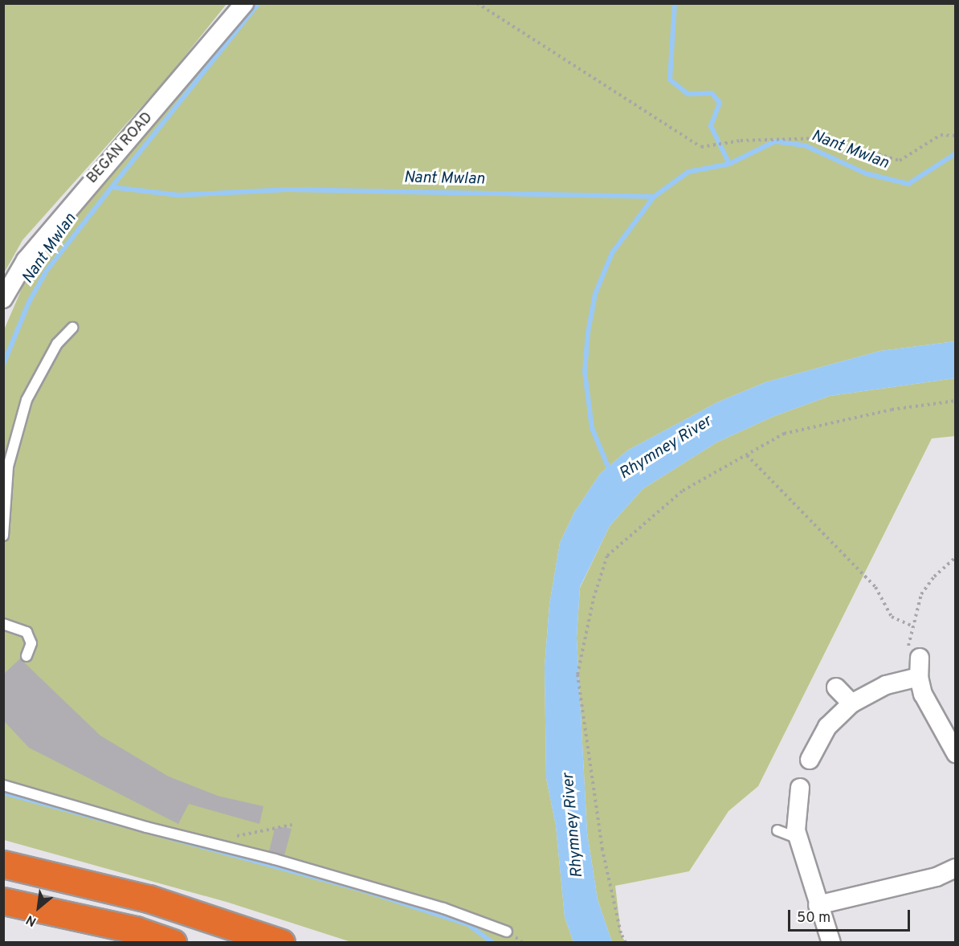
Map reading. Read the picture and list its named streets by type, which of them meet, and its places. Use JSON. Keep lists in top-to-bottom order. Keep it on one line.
{"streets":{"street":["BEGAN ROAD"]},"water":["Nant Mwlan","Rhymney River"],"scale_bar":"50 m","north":"bottom left"}
